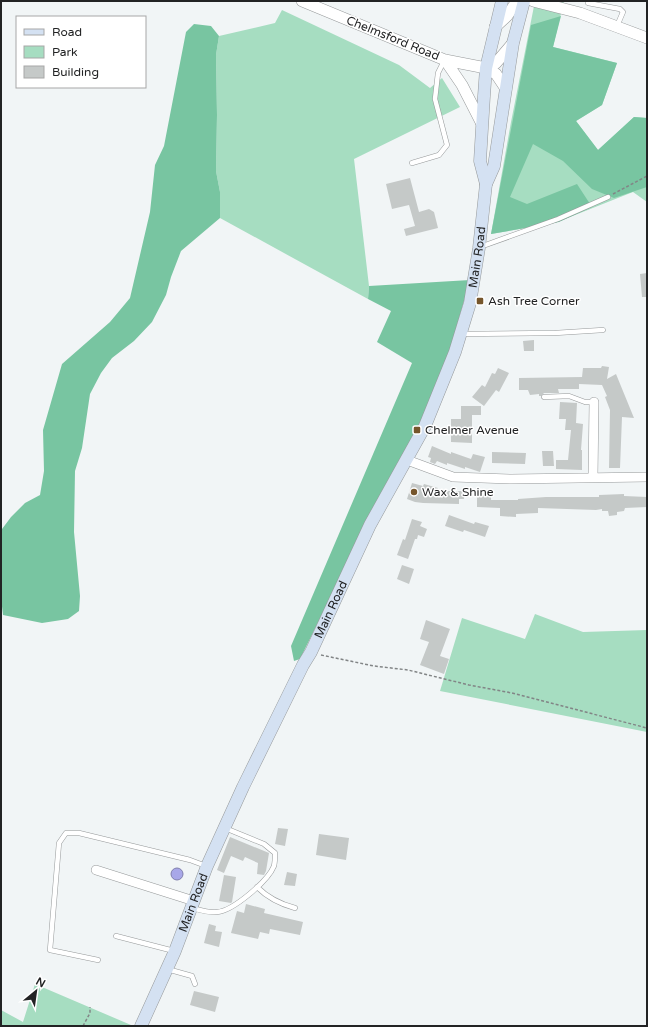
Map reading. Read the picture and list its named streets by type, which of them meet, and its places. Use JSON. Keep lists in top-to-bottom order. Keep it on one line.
{"streets":{"main road":["Main Road"],"street":["Chelmsford Road"]},"crossings":[["Chelmsford Road","Main Road"]],"places":{"transit":["Ash Tree Corner","Chelmer Avenue"],"other":["Wax & Shine"]},"legend":["Road","Park","Building"],"north":"top right"}
